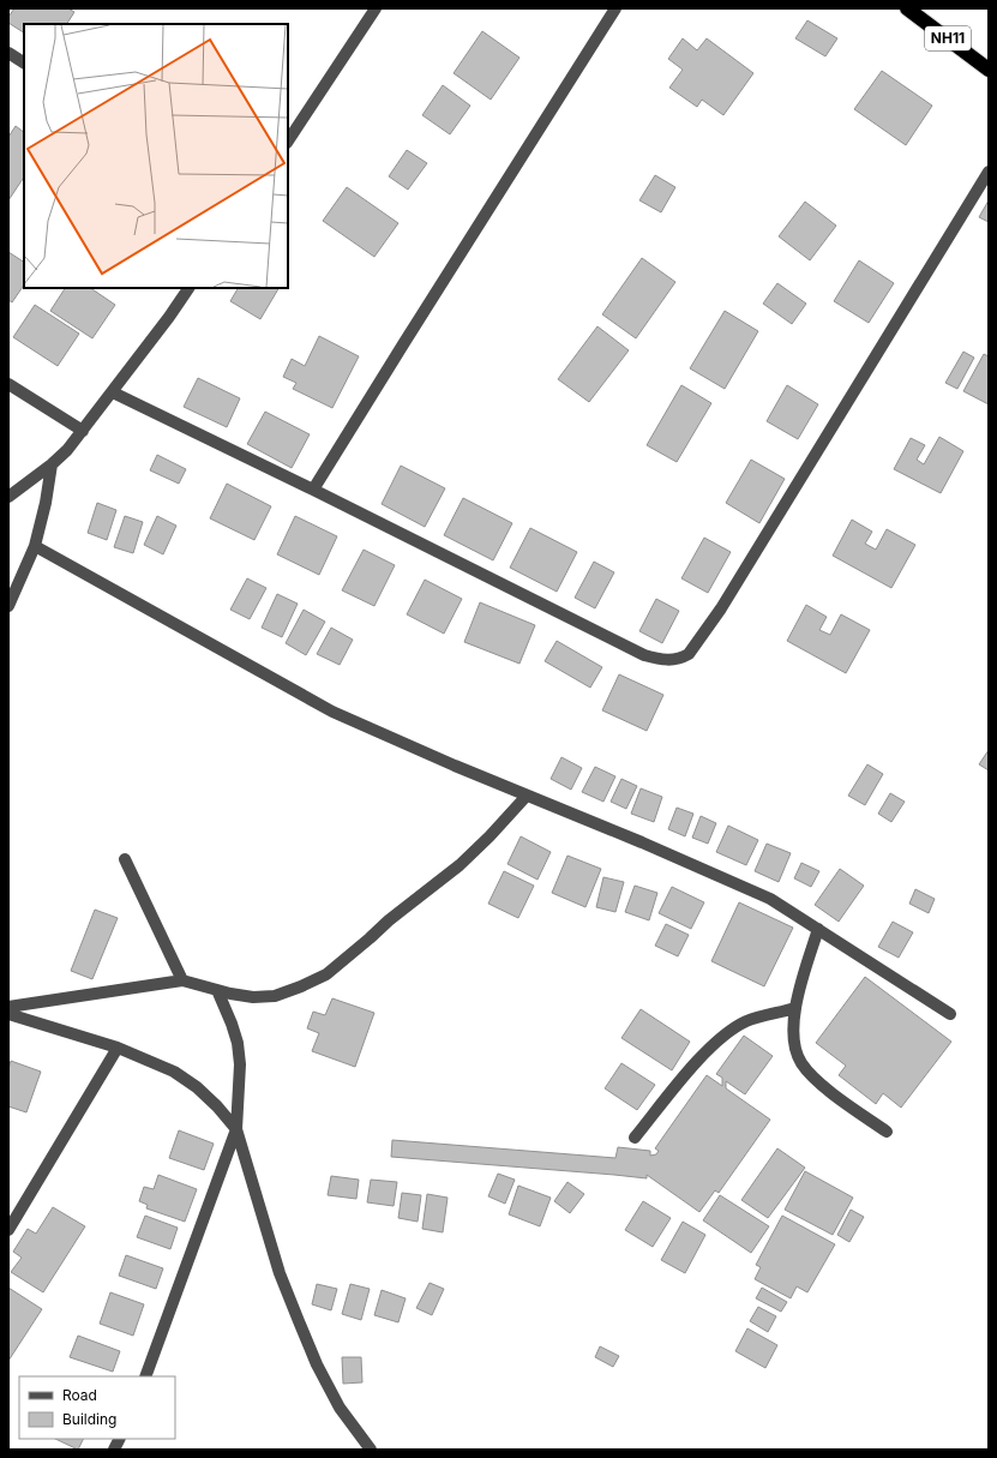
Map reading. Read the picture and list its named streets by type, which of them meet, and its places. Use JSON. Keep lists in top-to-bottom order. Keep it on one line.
{"streets":{"highway":["NH11"]},"legend":["Road","Building"]}
